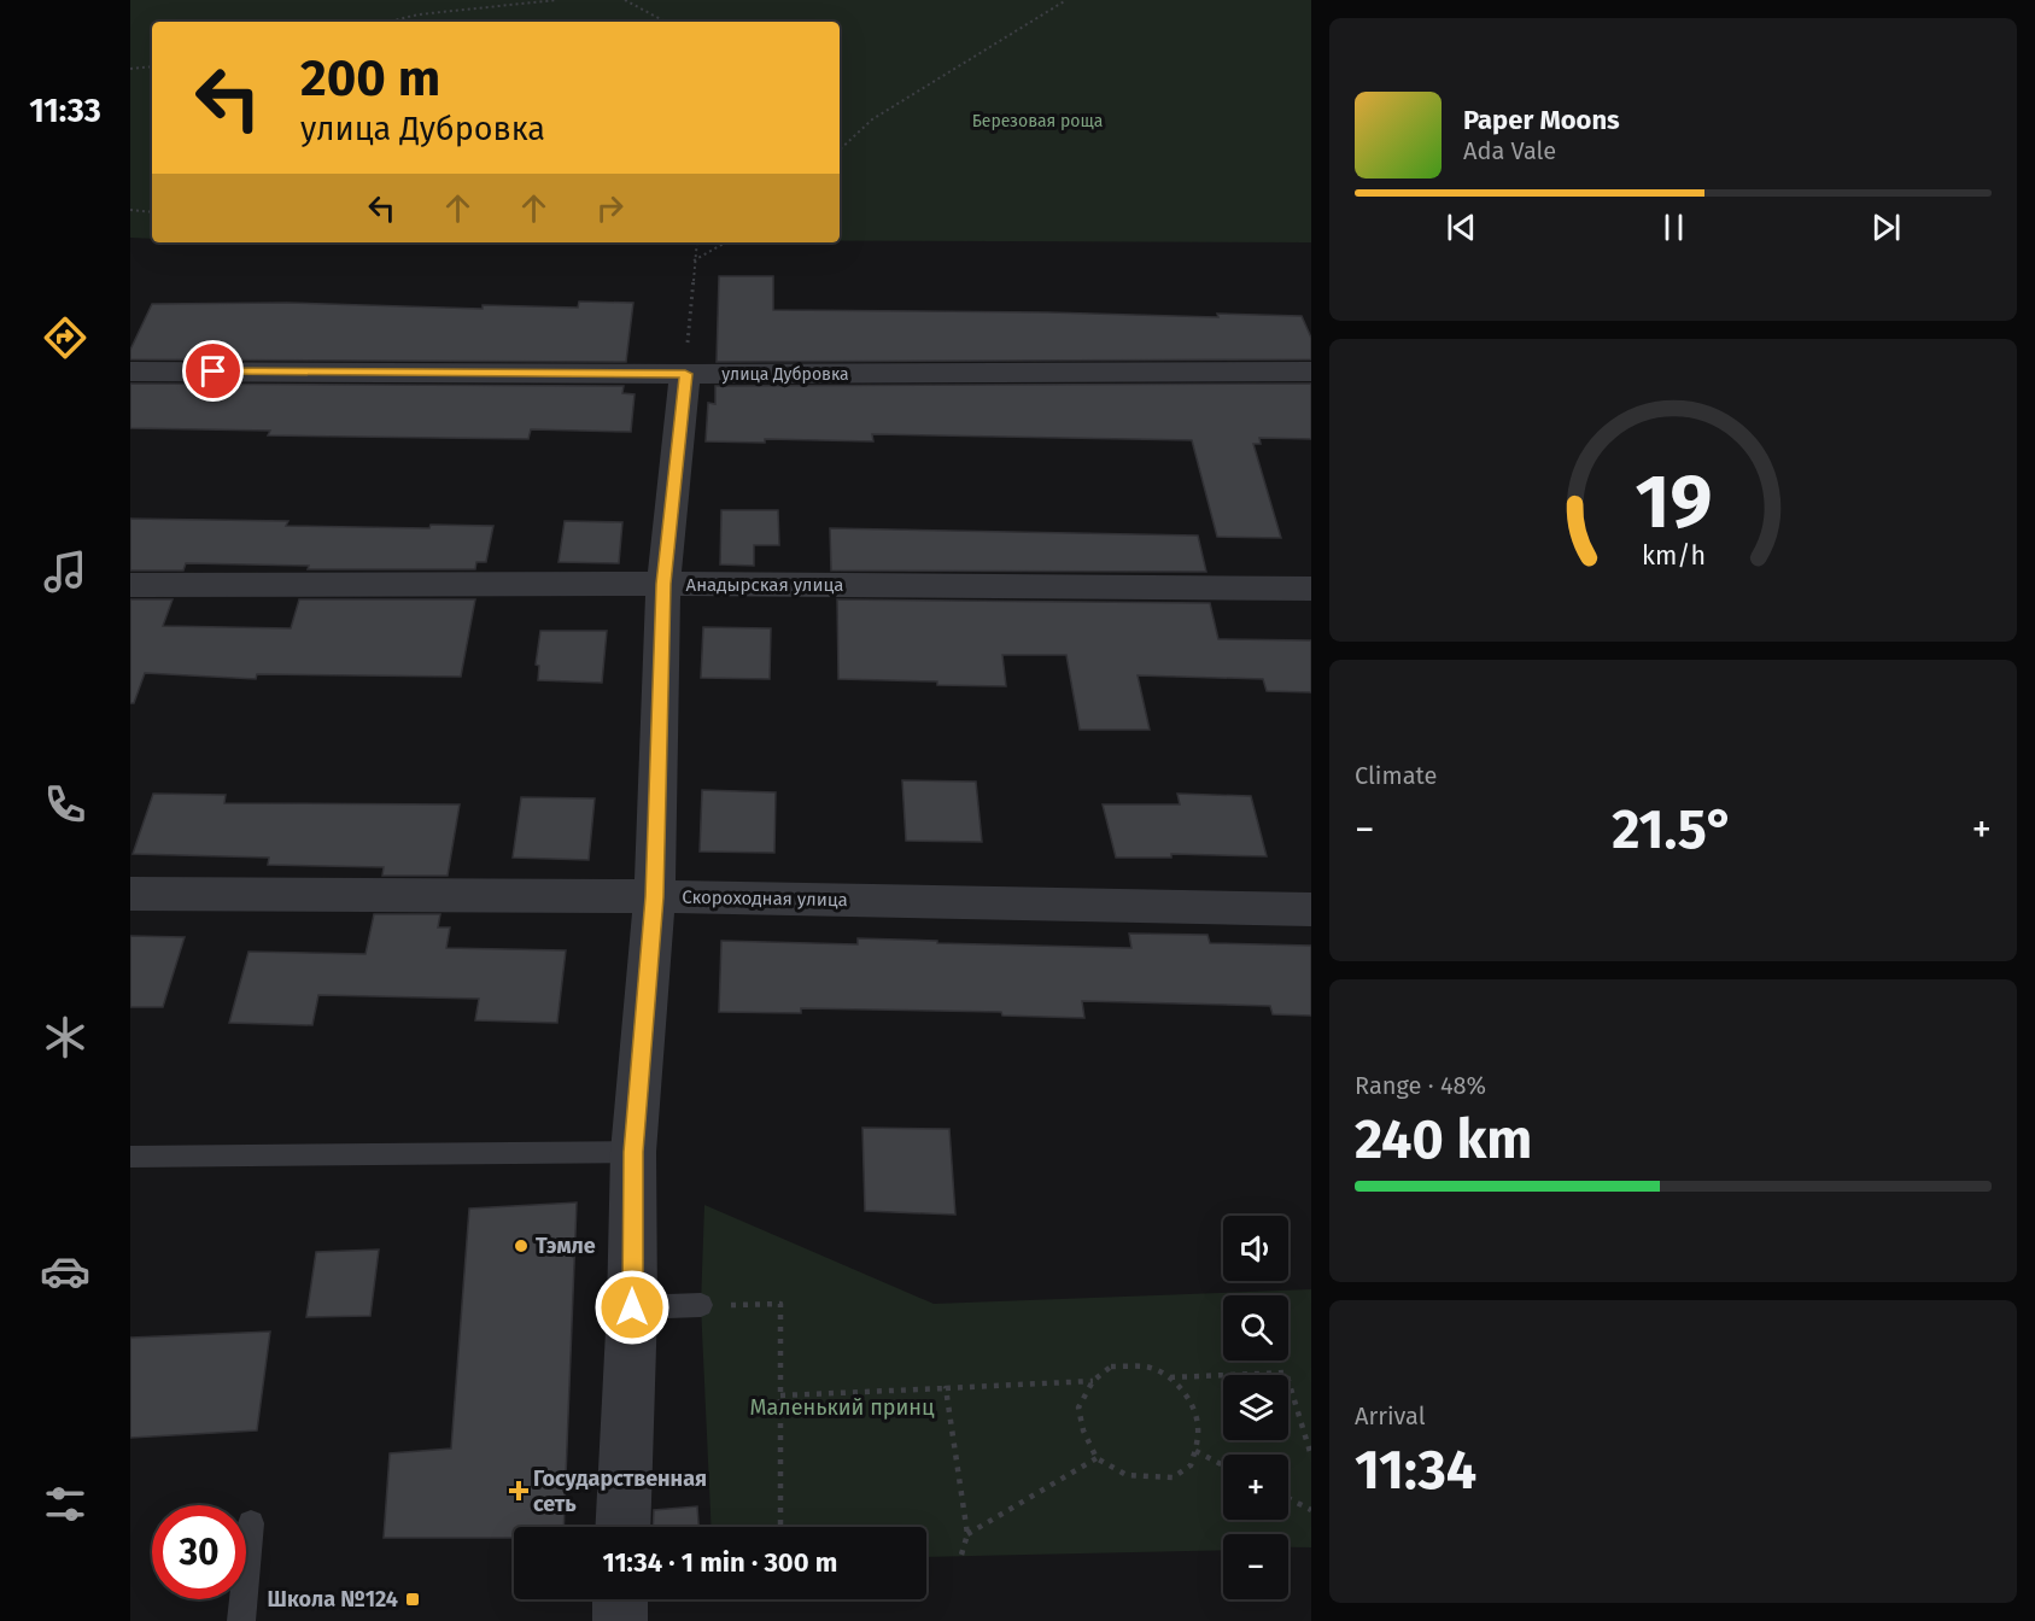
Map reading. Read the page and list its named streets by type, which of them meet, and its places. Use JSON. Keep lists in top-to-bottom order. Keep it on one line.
{"streets":{"street":["улица Дубровка","Анадырская улица","Скороходная улица"]},"parks":["Березовая роща","Маленький принц"],"places":{"other":["Тэмле"],"health":["Государственная сеть"],"transit":["Школа №124"]},"page":{"tabs":"11:33","turn":["200 m","улица Дубровка"],"song":["Paper Moons","Ada Vale"],"tile":["Climate",["Range · 48%","240 km"],["Arrival","11:34"]],"heat":["−","21.5°","+"],"map_buttons":["+","−"],"limit":"30","trip":"11:34 · 1 min · 300 m","gauge":["19","km/h"]}}
